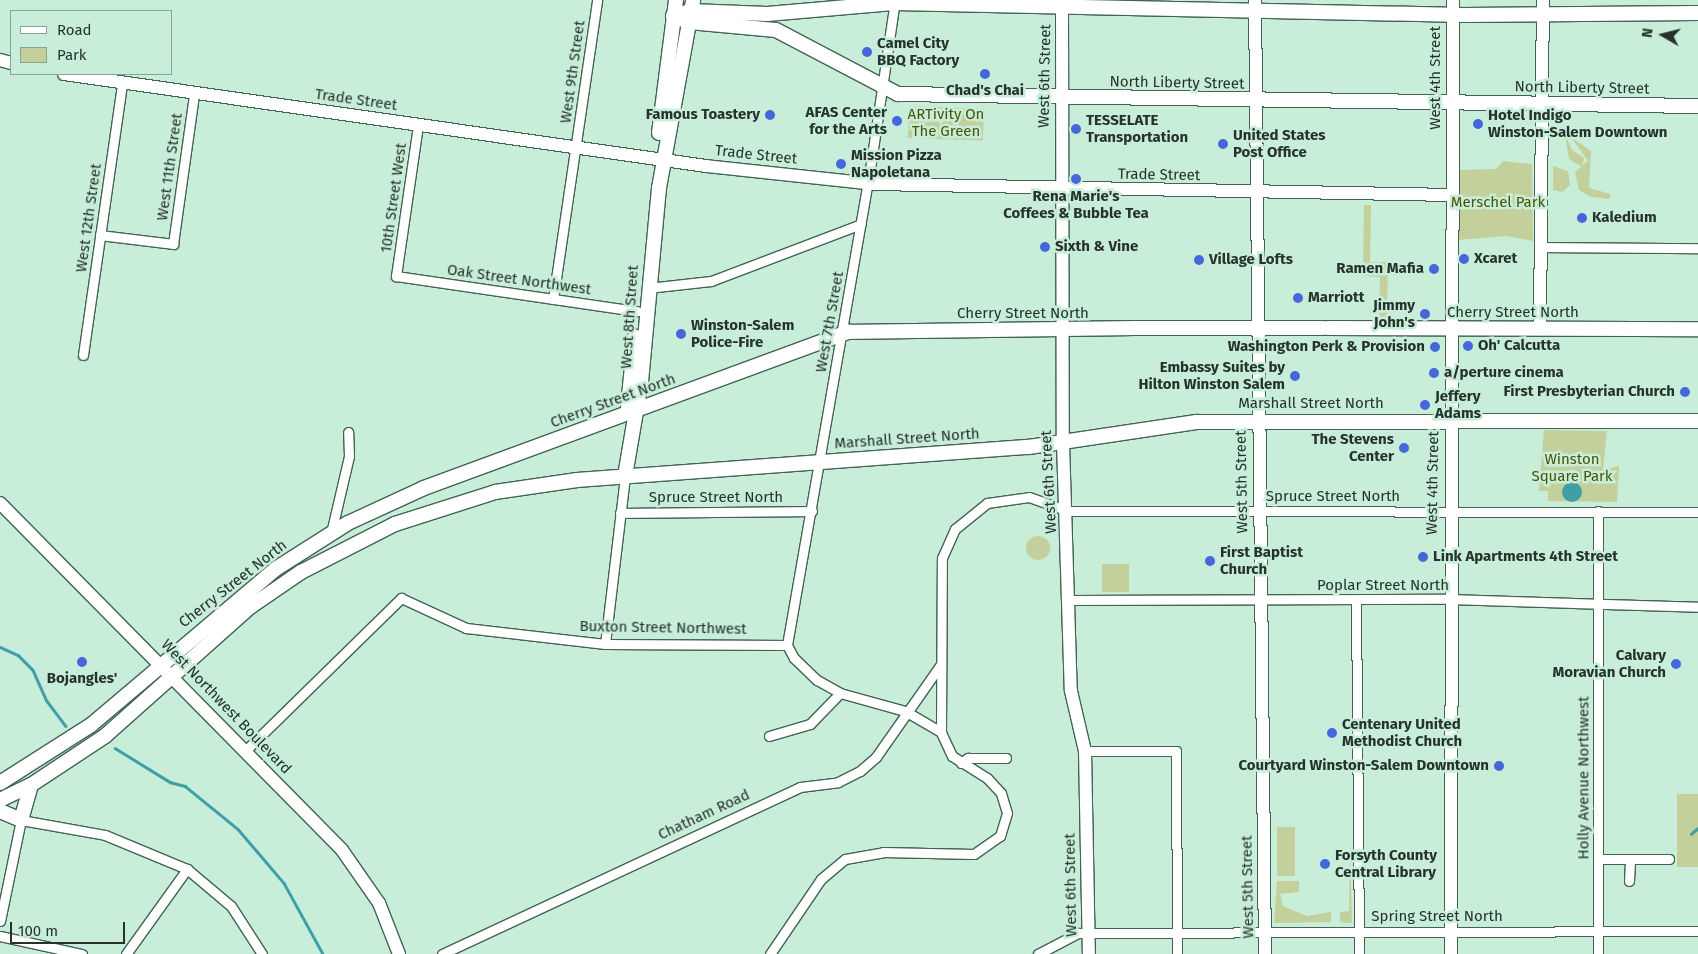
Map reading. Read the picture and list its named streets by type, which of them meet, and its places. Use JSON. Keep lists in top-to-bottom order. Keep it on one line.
{"streets":{"main road":["West 6th Street","West 4th Street","North Liberty Street","Trade Street","Cherry Street North","West 8th Street","Marshall Street North","West 5th Street","West Northwest Boulevard"],"street":["West 9th Street","West 11th Street","10th Street West","West 12th Street","Oak Street Northwest","West 7th Street","Spruce Street North","Poplar Street North","Buxton Street Northwest","Holly Avenue Northwest","Chatham Road","Spring Street North"]},"crossings":[["West 9th Street","Trade Street"],["West 9th Street","Oak Street Northwest"],["West 6th Street","North Liberty Street"],["West 6th Street","Trade Street"],["West 6th Street","Cherry Street North"],["West 6th Street","Marshall Street North"],["West 6th Street","Spruce Street North"],["West 6th Street","Poplar Street North"],["West 6th Street","Spring Street North"],["West 4th Street","North Liberty Street"],["West 4th Street","Trade Street"],["West 4th Street","Cherry Street North"],["West 4th Street","Marshall Street North"],["West 4th Street","Spruce Street North"],["West 4th Street","Poplar Street North"],["West 4th Street","Spring Street North"],["North Liberty Street","West 7th Street"],["North Liberty Street","West 5th Street"],["Trade Street","West 11th Street"],["Trade Street","10th Street West"],["Trade Street","West 12th Street"],["Trade Street","West 8th Street"],["Trade Street","West 7th Street"],["Trade Street","West 5th Street"],["West 11th Street","West 12th Street"],["10th Street West","Oak Street Northwest"],["Oak Street Northwest","West 8th Street"],["Cherry Street North","West 8th Street"],["Cherry Street North","West 7th Street"],["Cherry Street North","West 5th Street"],["Cherry Street North","West Northwest Boulevard"],["West 8th Street","Marshall Street North"],["West 8th Street","Spruce Street North"],["West 8th Street","Buxton Street Northwest"],["West 7th Street","Marshall Street North"],["West 7th Street","Spruce Street North"],["West 7th Street","Buxton Street Northwest"],["Marshall Street North","West 5th Street"],["Marshall Street North","West Northwest Boulevard"],["West 5th Street","Spruce Street North"],["West 5th Street","Poplar Street North"],["West 5th Street","Spring Street North"],["Spruce Street North","Holly Avenue Northwest"],["Spruce Street North","Chatham Road"],["Poplar Street North","Holly Avenue Northwest"],["Buxton Street Northwest","West Northwest Boulevard"],["Holly Avenue Northwest","Spring Street North"]],"parks":["ARTivity On The Green","Merschel Park","Winston Square Park"],"places":["Camel City BBQ Factory","Chad's Chai","Famous Toastery","AFAS Center for the Arts","Hotel Indigo Winston-Salem Downtown","TESSELATE Transportation","United States Post Office","Mission Pizza Napoletana","Rena Marie's Coffees & Bubble Tea","Kaledium","Sixth & Vine","Xcaret","Village Lofts","Ramen Mafia","Marriott","Jimmy John's","Winston-Salem Police-Fire","Oh' Calcutta","Washington Perk & Provision","a/perture cinema","Embassy Suites by Hilton Winston Salem","First Presbyterian Church","Jeffery Adams","The Stevens Center","Link Apartments 4th Street","First Baptist Church","Bojangles'","Calvary Moravian Church","Centenary United Methodist Church","Courtyard Winston-Salem Downtown","Forsyth County Central Library"],"legend":["Road","Park"],"scale_bar":"100 m","north":"left"}
